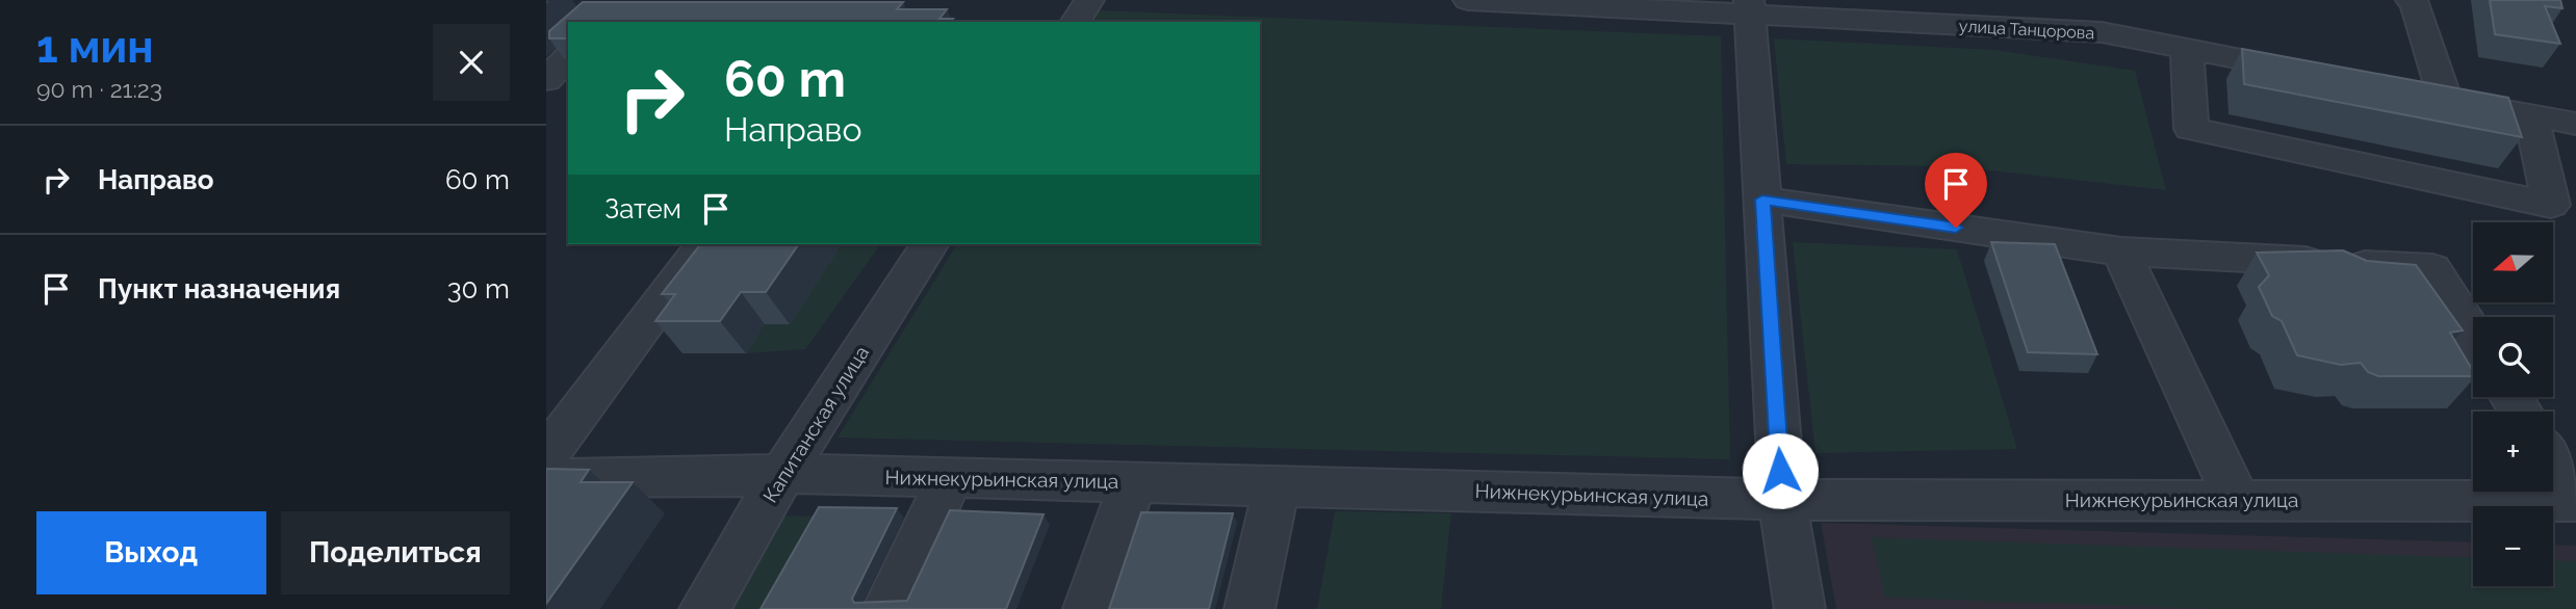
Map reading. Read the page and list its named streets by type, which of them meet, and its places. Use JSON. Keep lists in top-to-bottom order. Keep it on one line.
{"streets":{"street":["улица Танцорова","Капитанская улица","Нижнекурьинская улица"]},"crossings":[["Капитанская улица","Нижнекурьинская улица"]],"north":"left","page":{"heading":["1 мин","90 m · 21:23"],"turn":["60 m","Направо"],"list":[{"name":"Направо","value":"60 m"},{"name":"Пункт назначения","value":"30 m"}],"then":"Затем","map_buttons":["+","−"],"buttons":["Выход","Поделиться"]}}
